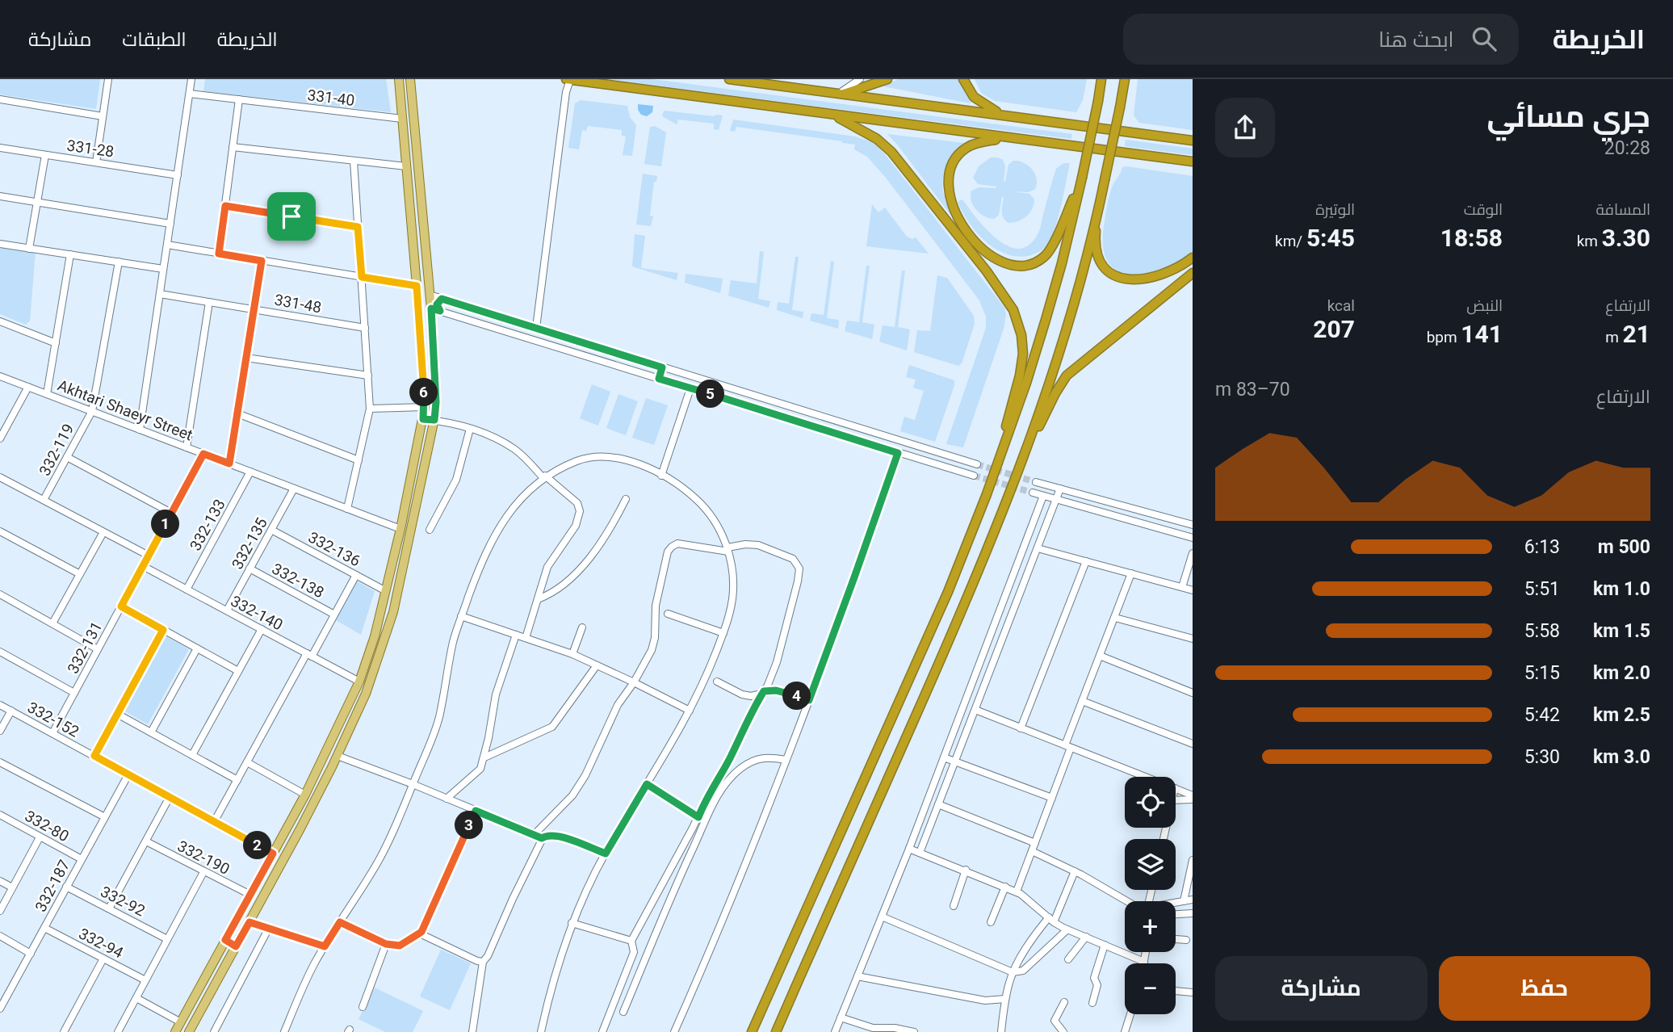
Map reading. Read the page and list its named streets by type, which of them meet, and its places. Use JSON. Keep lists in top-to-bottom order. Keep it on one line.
{"streets":{"street":["331-40","331-28","331-48","Akhtari Shaeyr Street","332-119","332-133","332-135","332-136","332-138","332-140","332-131","332-152","332-80","332-190","332-187","332-92","332-94"]},"crossings":[["Akhtari Shaeyr Street","332-119"],["Akhtari Shaeyr Street","332-133"],["Akhtari Shaeyr Street","332-135"],["Akhtari Shaeyr Street","332-131"],["332-133","332-140"],["332-135","332-136"],["332-135","332-138"],["332-135","332-140"],["332-140","332-131"],["332-131","332-152"],["332-152","332-187"],["332-80","332-187"],["332-187","332-92"],["332-187","332-94"]],"page":{"header":"الخريطة","search":"ابحث هنا","nav":["الخريطة","الطبقات","مشاركة"],"heading":["جري مسائي","20:28"],"stats":[["المسافة","3.30 km"],["الوقت","18:58"],["الوتيرة","5:45 /km"],["الارتفاع","21 m"],["النبض","141 bpm"],["kcal","207"]],"chart":["الارتفاع","70–83 m"],"pins":["6","5","1","4","3","2"],"list":[{"name":"500 m","note":"6:13"},{"name":"1.0 km","note":"5:51"},{"name":"1.5 km","note":"5:58"},{"name":"2.0 km","note":"5:15"},{"name":"2.5 km","note":"5:42"},{"name":"3.0 km","note":"5:30"}],"map_buttons":["+","−"],"buttons":["حفظ","مشاركة"]}}
